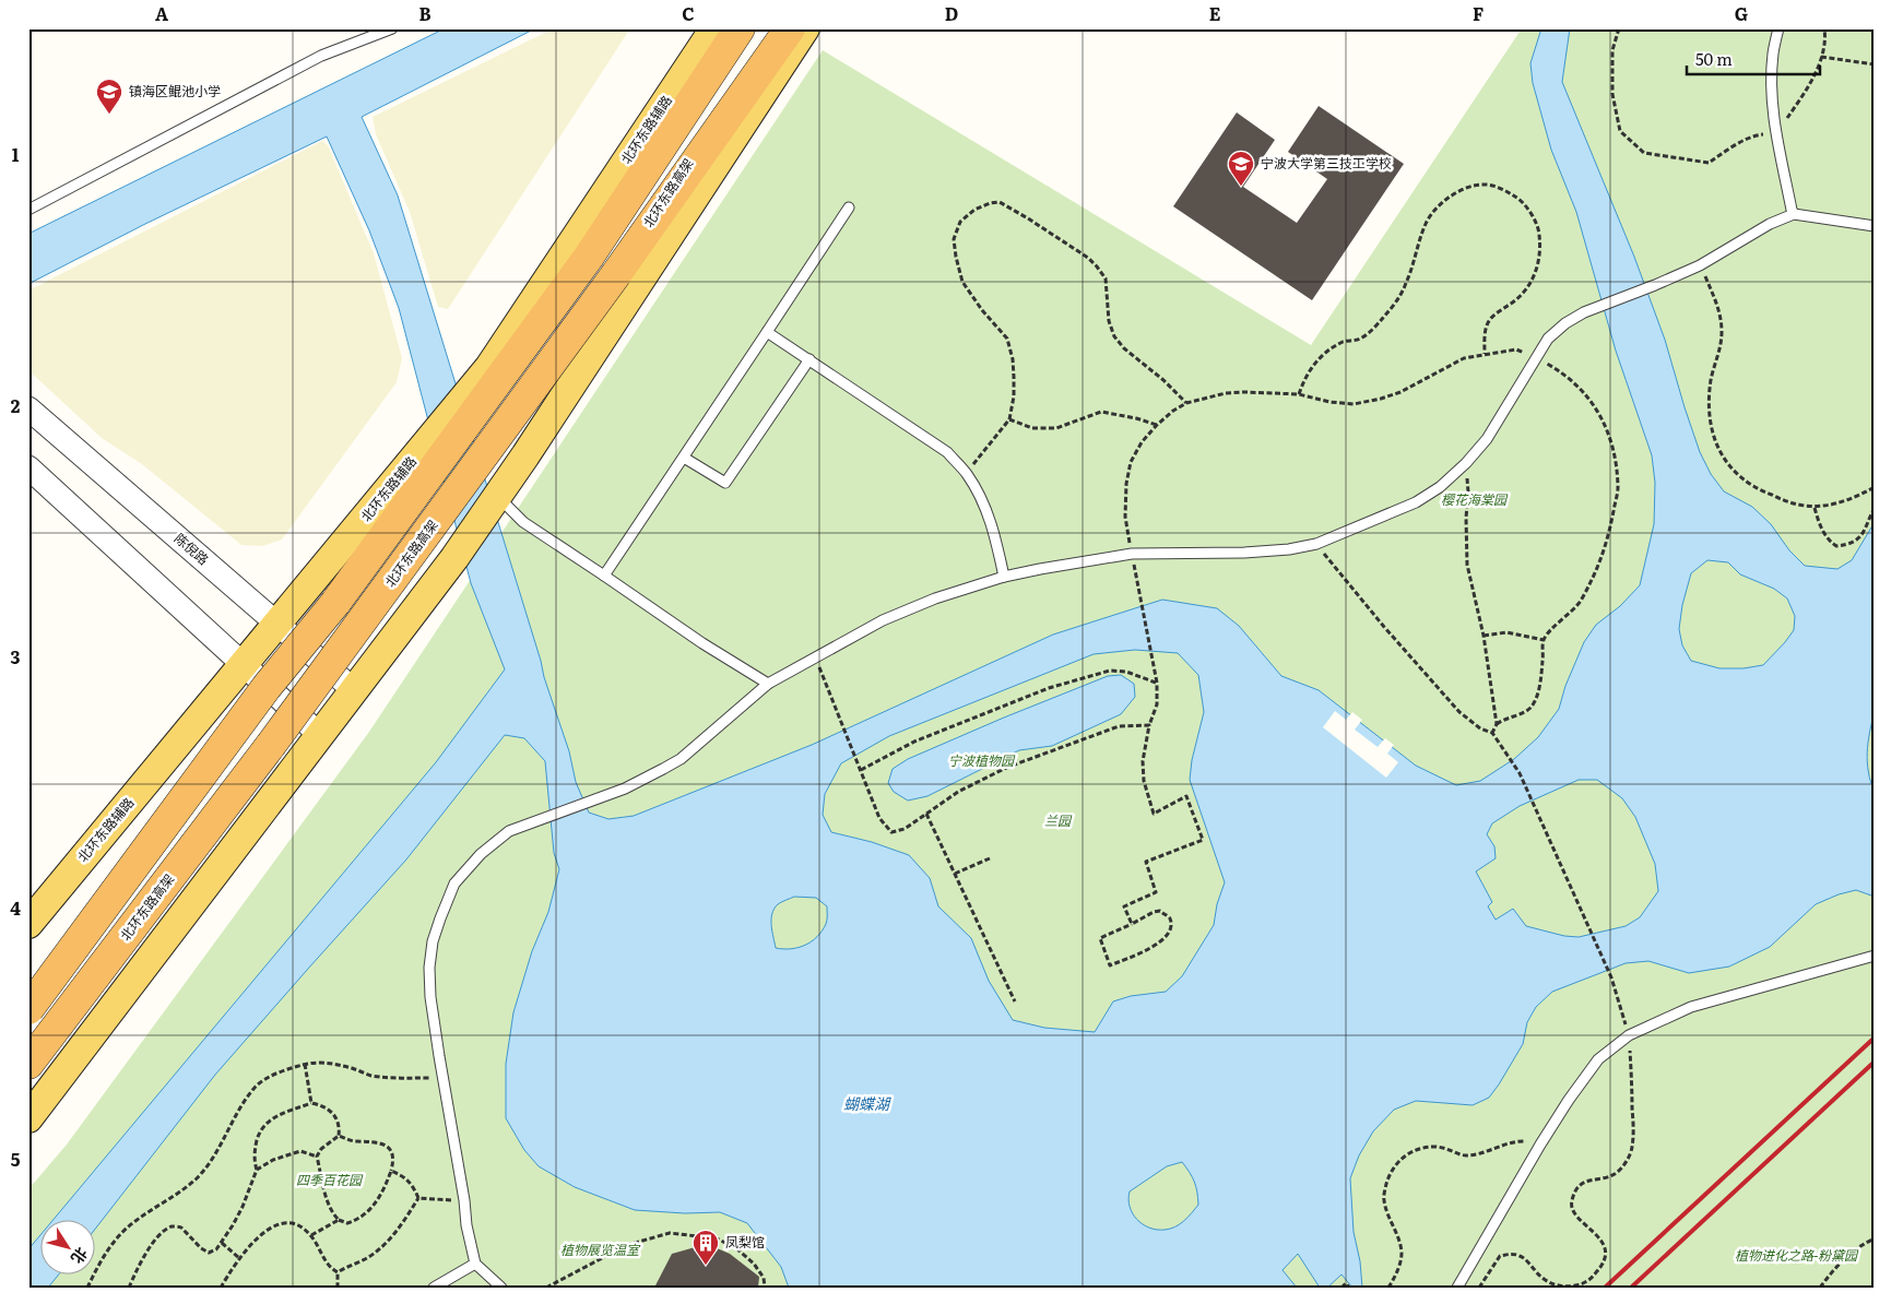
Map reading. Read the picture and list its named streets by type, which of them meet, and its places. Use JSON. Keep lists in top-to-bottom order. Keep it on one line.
{"streets":{"highway":["北环东路高架"],"main road":["北环东路辅路"],"street":["陈倪路"]},"crossings":[["北环东路辅路","陈倪路"]],"water":["蝴蝶湖"],"parks":["樱花海棠园","宁波植物园","兰园","四季百花园","植物展览温室","植物进化之路-粉黛园"],"places":{"school or university":["镇海区鲲池小学","宁波大学第三技工学校"],"building":["凤梨馆"]},"scale_bar":"50 m","north":"bottom right","grid":{"columns":["A","B","C","D","E","F","G"],"rows":["1","2","3","4","5"]}}
